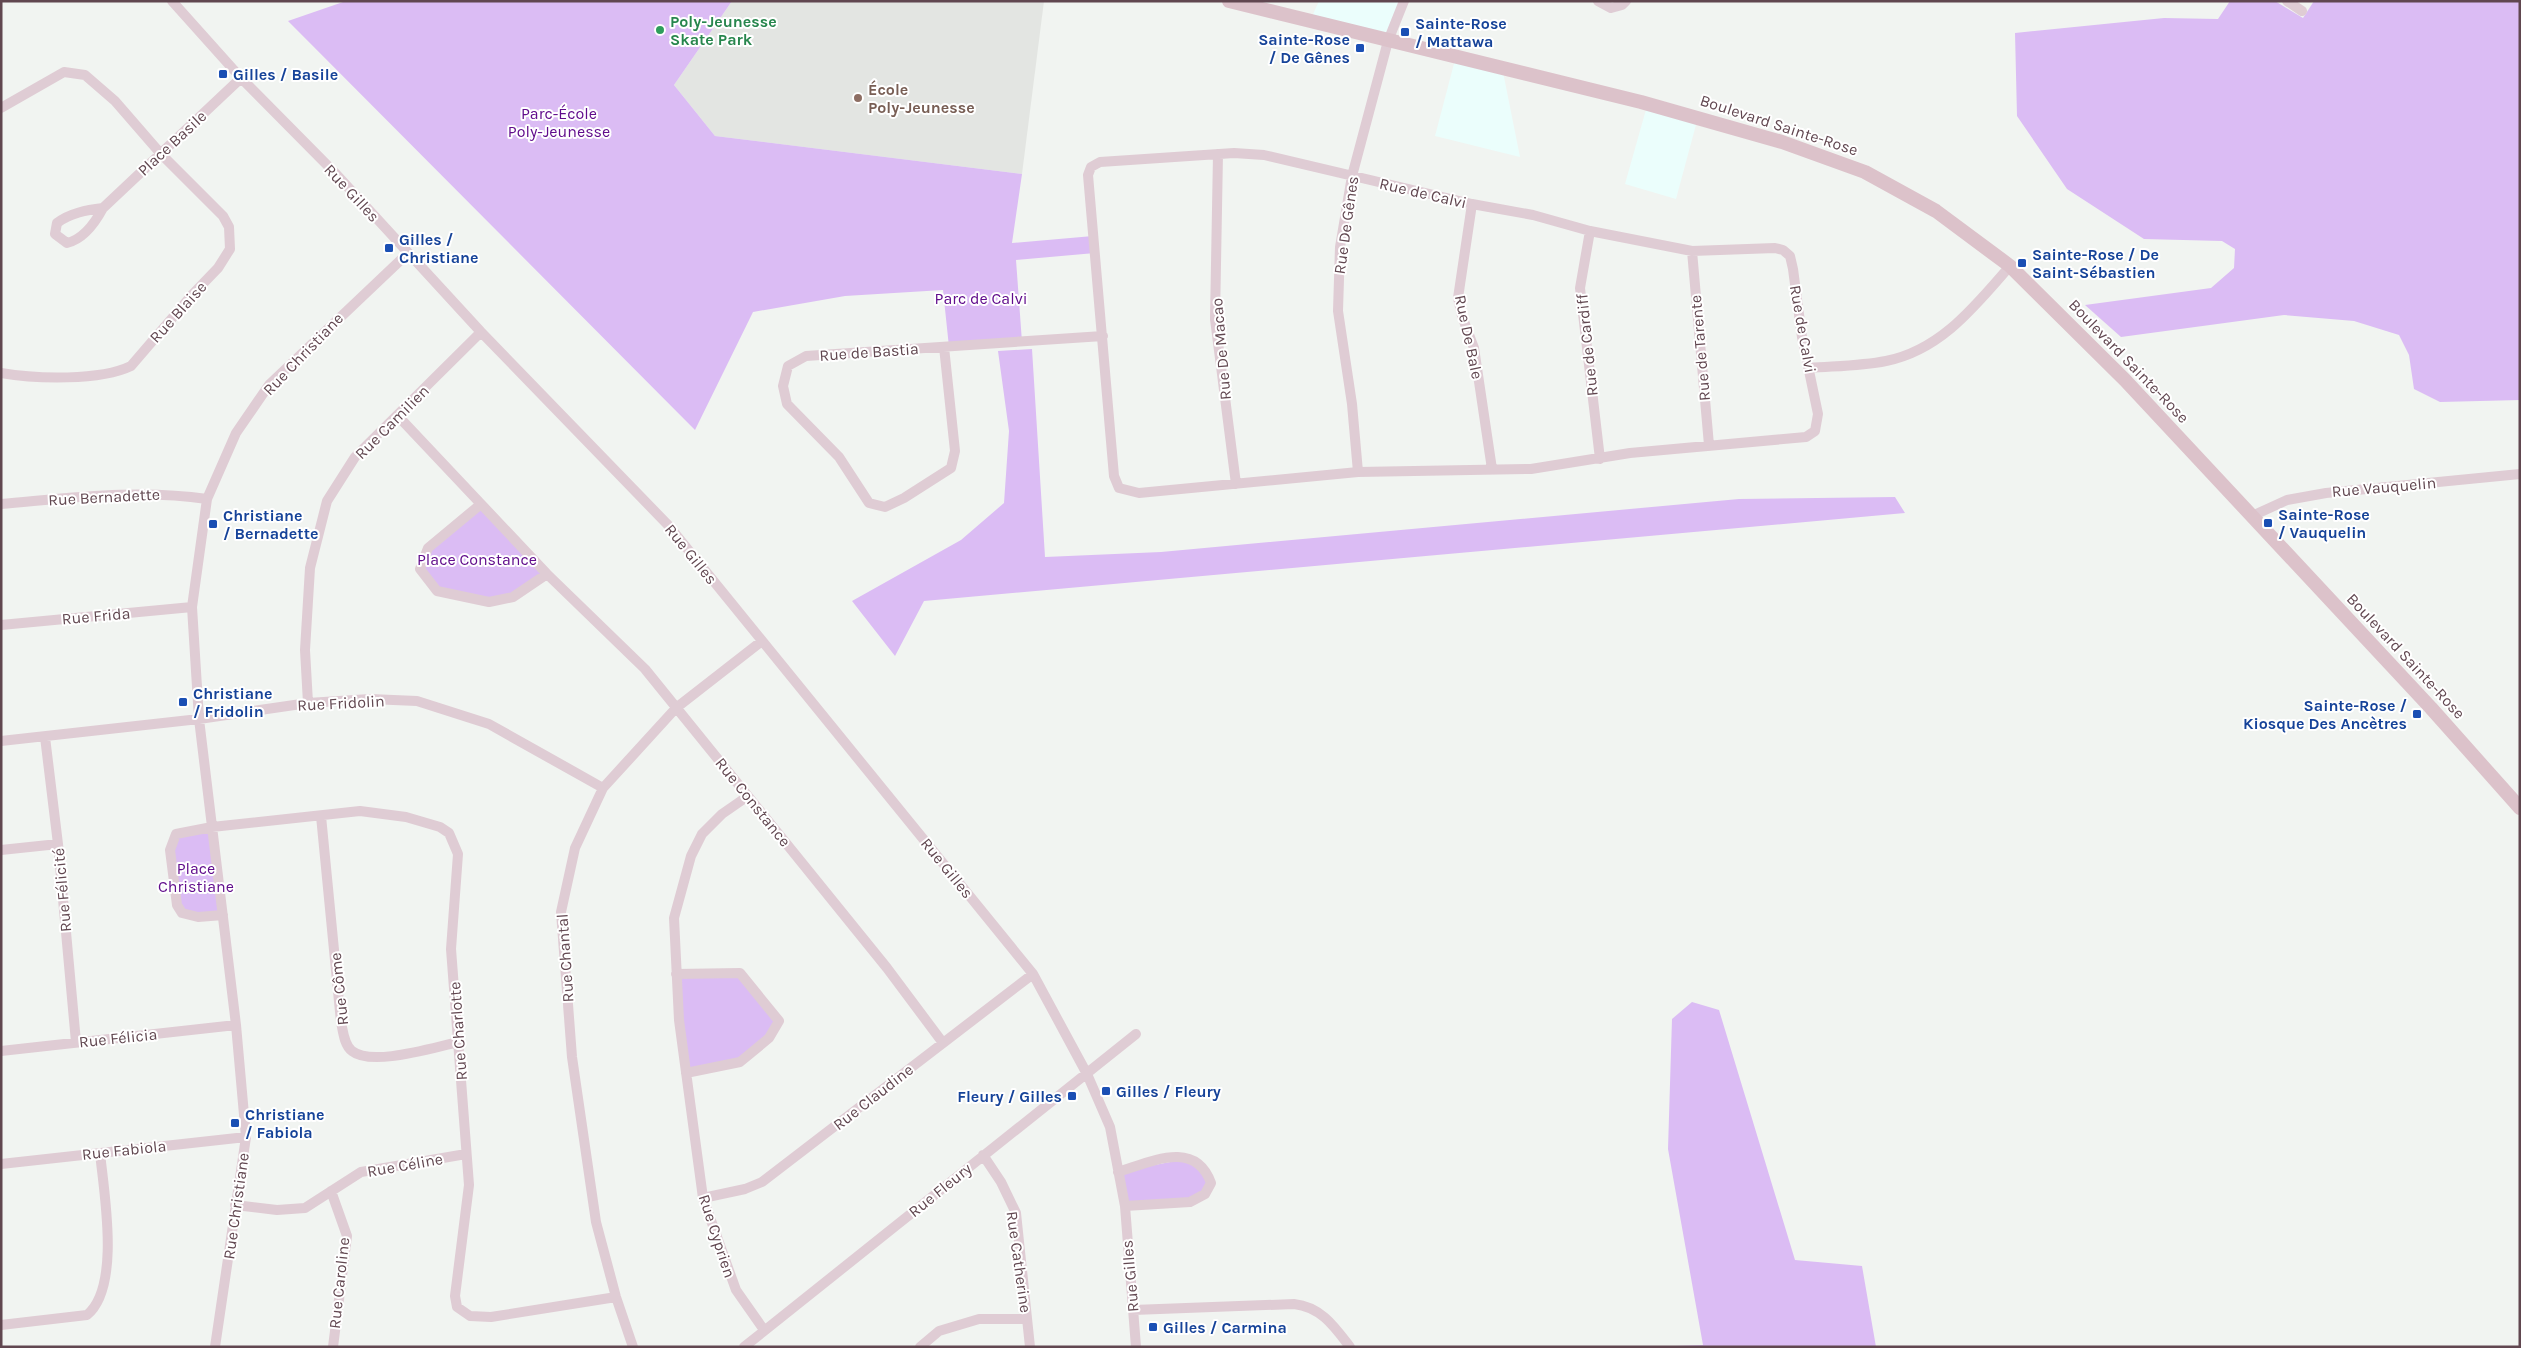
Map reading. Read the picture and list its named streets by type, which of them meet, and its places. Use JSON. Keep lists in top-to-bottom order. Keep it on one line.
{"streets":{"street":["Boulevard Sainte-Rose","Place Basile","Rue Gilles","Rue de Calvi","Rue De Gênes","Rue Blaise","Rue De Bale","Rue de Cardiff","Rue de Tarente","Rue De Macao","Rue de Bastia","Rue Christiane","Rue Camilien","Rue Vauquelin","Rue Bernadette","Rue Frida","Rue Fridolin","Rue Constance","Rue Félicité","Rue Chantal","Rue Côme","Rue Charlotte","Rue Félicia","Rue Claudine","Rue Fabiola","Rue Céline","Rue Fleury","Rue Cyprien","Rue Catherine","Rue Caroline"]},"crossings":[["Boulevard Sainte-Rose","Rue De Gênes"],["Boulevard Sainte-Rose","Rue Vauquelin"],["Place Basile","Rue Gilles"],["Place Basile","Rue Blaise"],["Rue Gilles","Rue Christiane"],["Rue Gilles","Rue Camilien"],["Rue Gilles","Rue Chantal"],["Rue Gilles","Rue Claudine"],["Rue Gilles","Rue Fleury"],["Rue de Calvi","Rue De Gênes"],["Rue de Calvi","Rue De Bale"],["Rue de Calvi","Rue de Cardiff"],["Rue de Calvi","Rue de Tarente"],["Rue de Calvi","Rue De Macao"],["Rue de Calvi","Rue de Bastia"],["Rue Christiane","Rue Bernadette"],["Rue Christiane","Rue Frida"],["Rue Christiane","Rue Fridolin"],["Rue Christiane","Rue Charlotte"],["Rue Christiane","Rue Félicia"],["Rue Christiane","Rue Fabiola"],["Rue Christiane","Rue Céline"],["Rue Camilien","Rue Fridolin"],["Rue Camilien","Rue Constance"],["Rue Fridolin","Rue Félicité"],["Rue Fridolin","Rue Chantal"],["Rue Constance","Rue Chantal"],["Rue Constance","Rue Claudine"],["Rue Constance","Rue Cyprien"],["Rue Félicité","Rue Félicia"],["Rue Chantal","Rue Charlotte"],["Rue Côme","Rue Charlotte"],["Rue Charlotte","Rue Céline"],["Rue Claudine","Rue Cyprien"],["Rue Céline","Rue Caroline"],["Rue Fleury","Rue Cyprien"],["Rue Fleury","Rue Catherine"]],"parks":["Parc-École Poly-Jeunesse","Parc de Calvi","Place Constance","Place Christiane"],"places":{"other":["Poly-Jeunesse Skate Park","École Poly-Jeunesse"],"transit":["Sainte-Rose / Mattawa","Sainte-Rose / De Gênes","Gilles / Basile","Gilles / Christiane","Sainte-Rose / De Saint-Sébastien","Sainte-Rose / Vauquelin","Christiane / Bernadette","Christiane / Fridolin","Sainte-Rose / Kiosque Des Ancètres","Gilles / Fleury","Fleury / Gilles","Christiane / Fabiola","Gilles / Carmina"]}}
